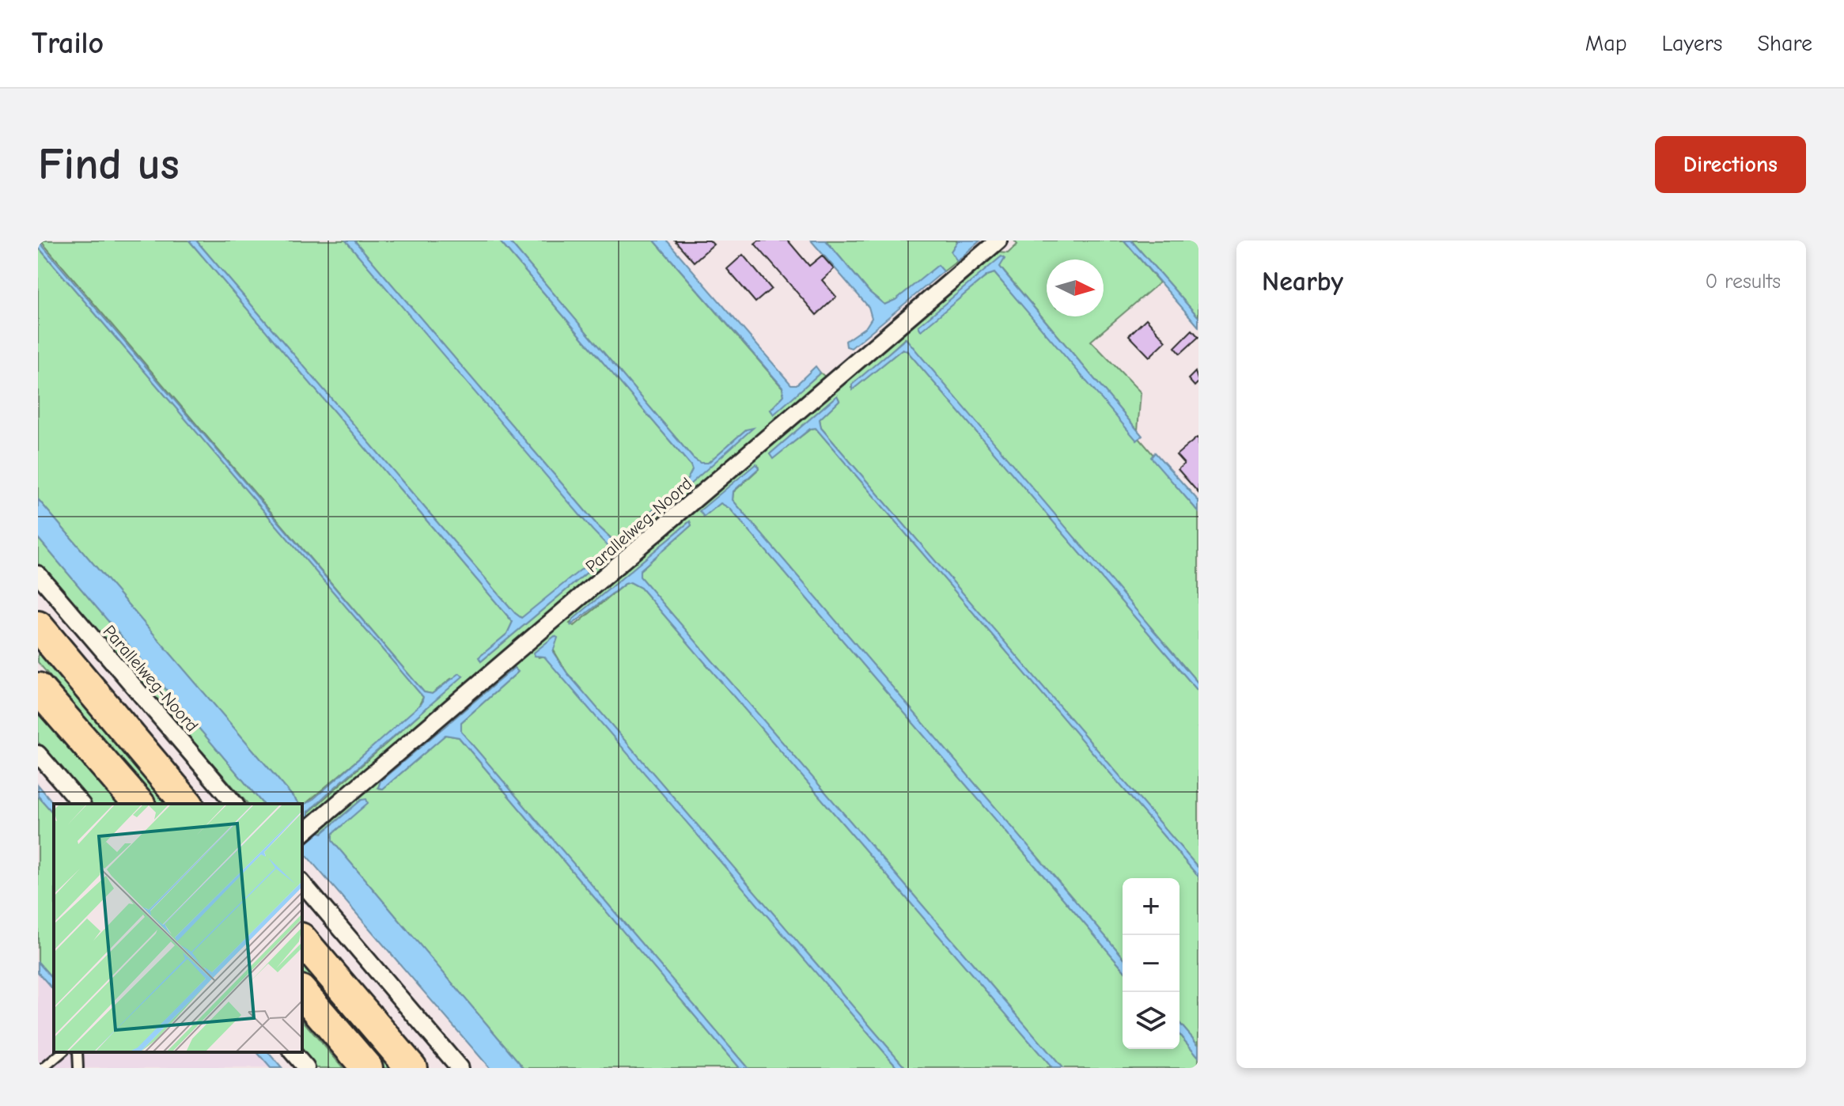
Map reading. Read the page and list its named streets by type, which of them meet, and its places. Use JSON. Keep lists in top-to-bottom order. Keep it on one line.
{"streets":{"street":["Parallelweg-Noord"]},"north":"right","page":{"header":"Trailo","nav":["Map","Layers","Share"],"buttons":"Directions","title":"Find us","heading":["Nearby","0 results"],"map_buttons":["+","−"]}}
